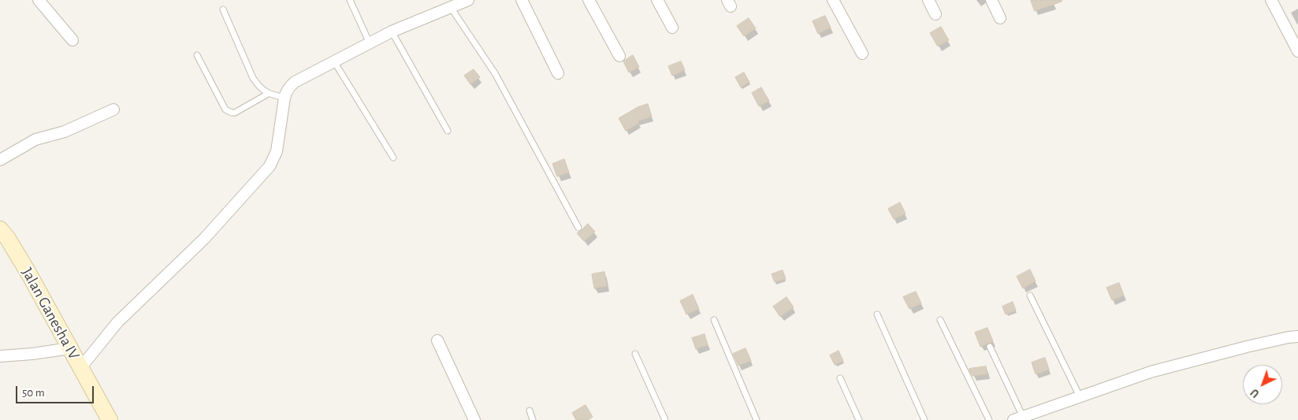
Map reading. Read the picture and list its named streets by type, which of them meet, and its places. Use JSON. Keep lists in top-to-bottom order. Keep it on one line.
{"streets":{"street":["Jalan Ganesha IV"]},"scale_bar":"50 m","north":"bottom left"}
